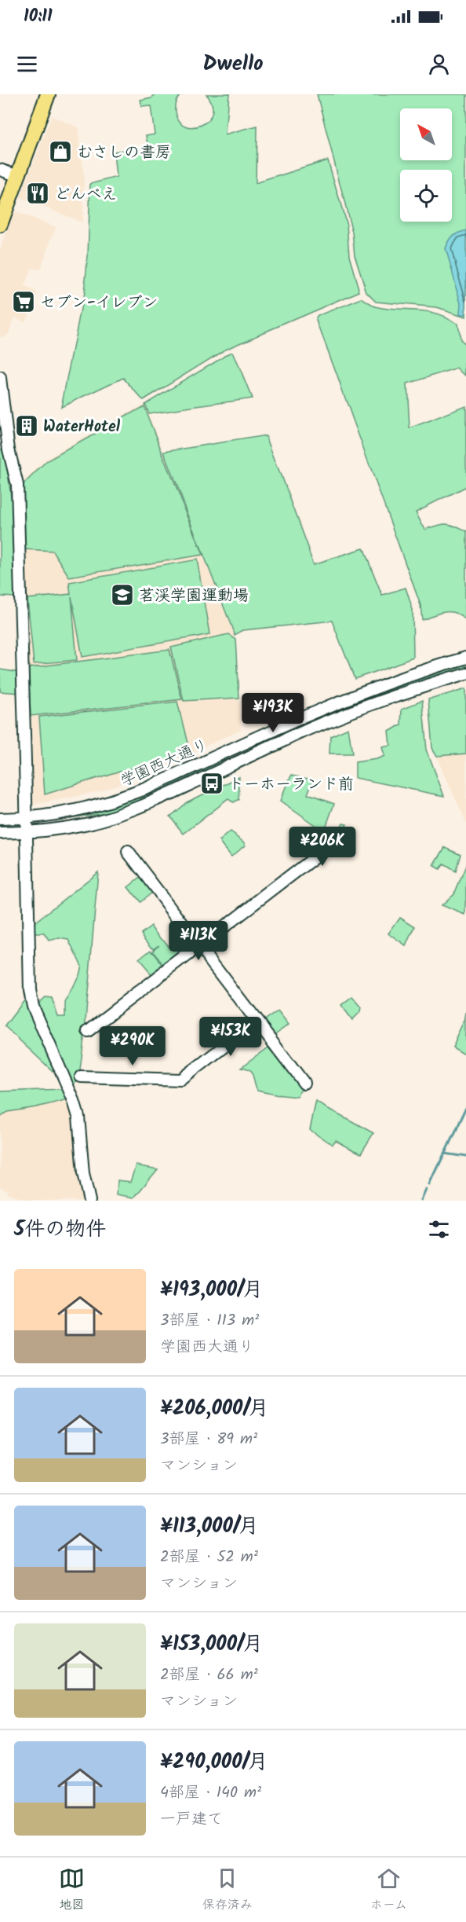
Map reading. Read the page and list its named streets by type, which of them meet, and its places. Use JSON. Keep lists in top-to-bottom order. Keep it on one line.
{"streets":{"street":["学園西大通り"]},"places":{"shop":["むさしの書房"],"restaurant":["どんべえ"],"supermarket":["セブン-イレブン"],"building":["WaterHotel"],"school or university":["茗渓学園運動場"],"bus stop":["トーホーランド前"]},"north":"top left","page":{"status":"10:11","header":"Dwello","price":["¥193K","¥206K","¥113K","¥153K","¥290K"],"heading":"5件の物件","list":[{"name":"¥193,000/月","note":"3部屋 · 113 m² · 学園西大通り"},{"name":"¥206,000/月","note":"3部屋 · 89 m² · マンション"},{"name":"¥113,000/月","note":"2部屋 · 52 m² · マンション"},{"name":"¥153,000/月","note":"2部屋 · 66 m² · マンション"},{"name":"¥290,000/月","note":"4部屋 · 140 m² · 一戸建て"}],"tabs":["地図","保存済み","ホーム"]}}
